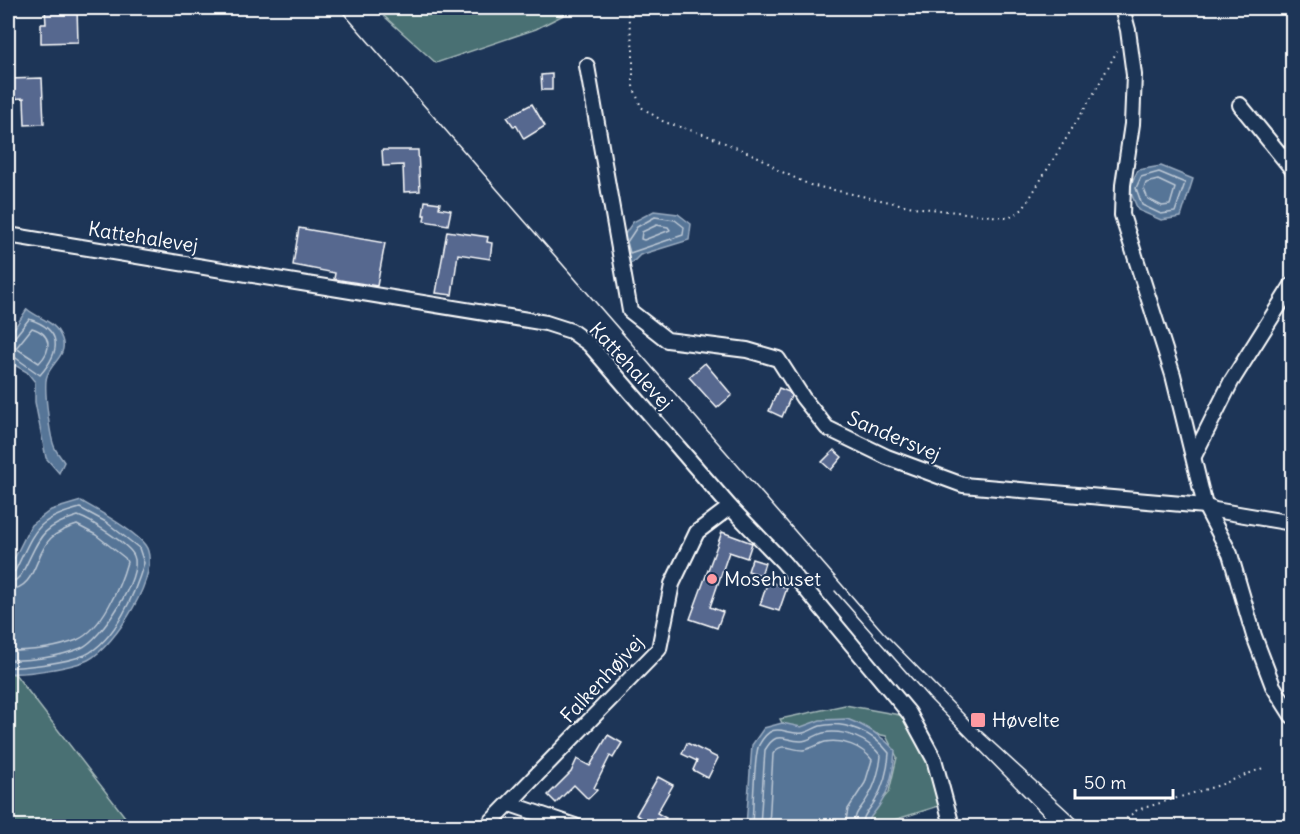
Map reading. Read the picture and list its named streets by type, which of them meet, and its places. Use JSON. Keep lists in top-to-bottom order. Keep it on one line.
{"streets":{"street":["Kattehalevej","Sandersvej","Falkenhøjvej"]},"crossings":[["Kattehalevej","Falkenhøjvej"]],"places":{"other":["Mosehuset"],"transit":["Høvelte"]},"scale_bar":"50 m"}
